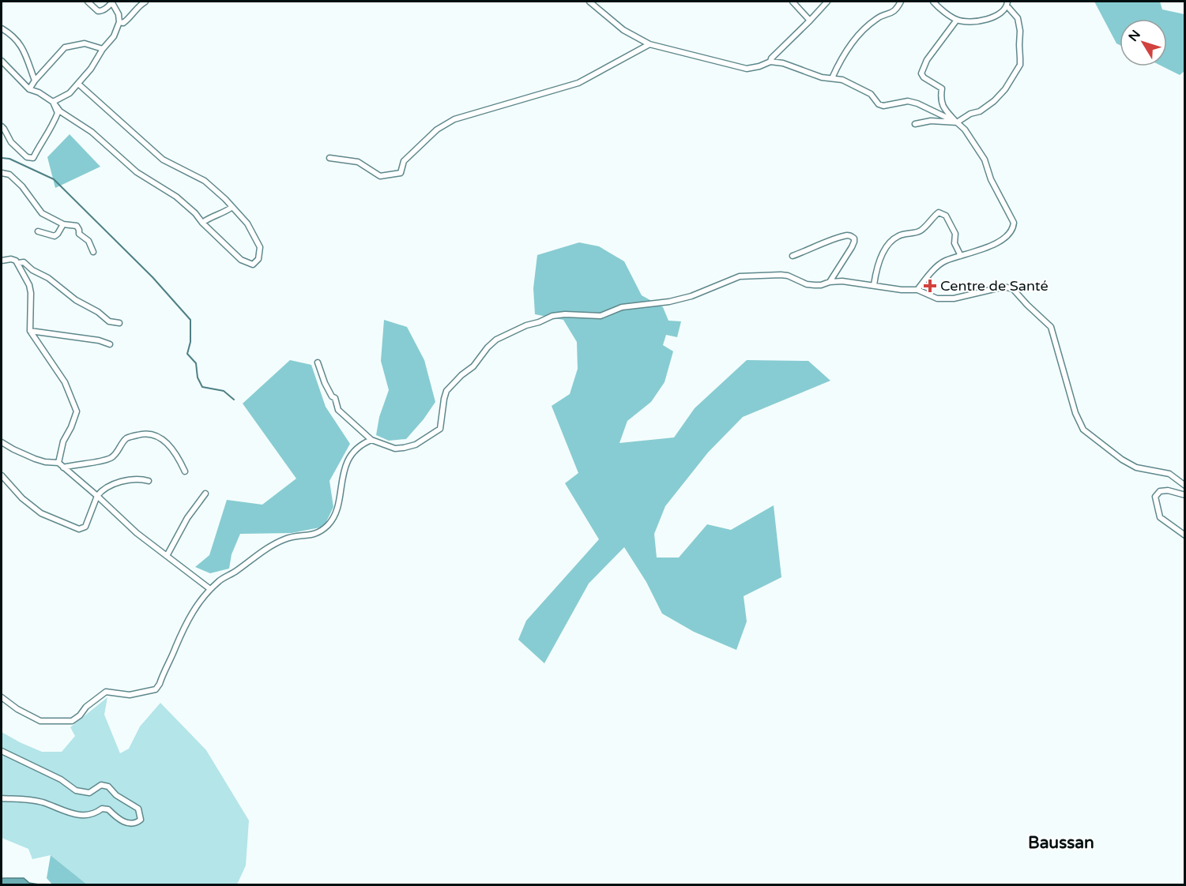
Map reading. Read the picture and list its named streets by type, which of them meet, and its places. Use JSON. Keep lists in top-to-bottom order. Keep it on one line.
{"districts":["Baussan"],"places":{"health":["Centre de Santé"]},"north":"top left"}
